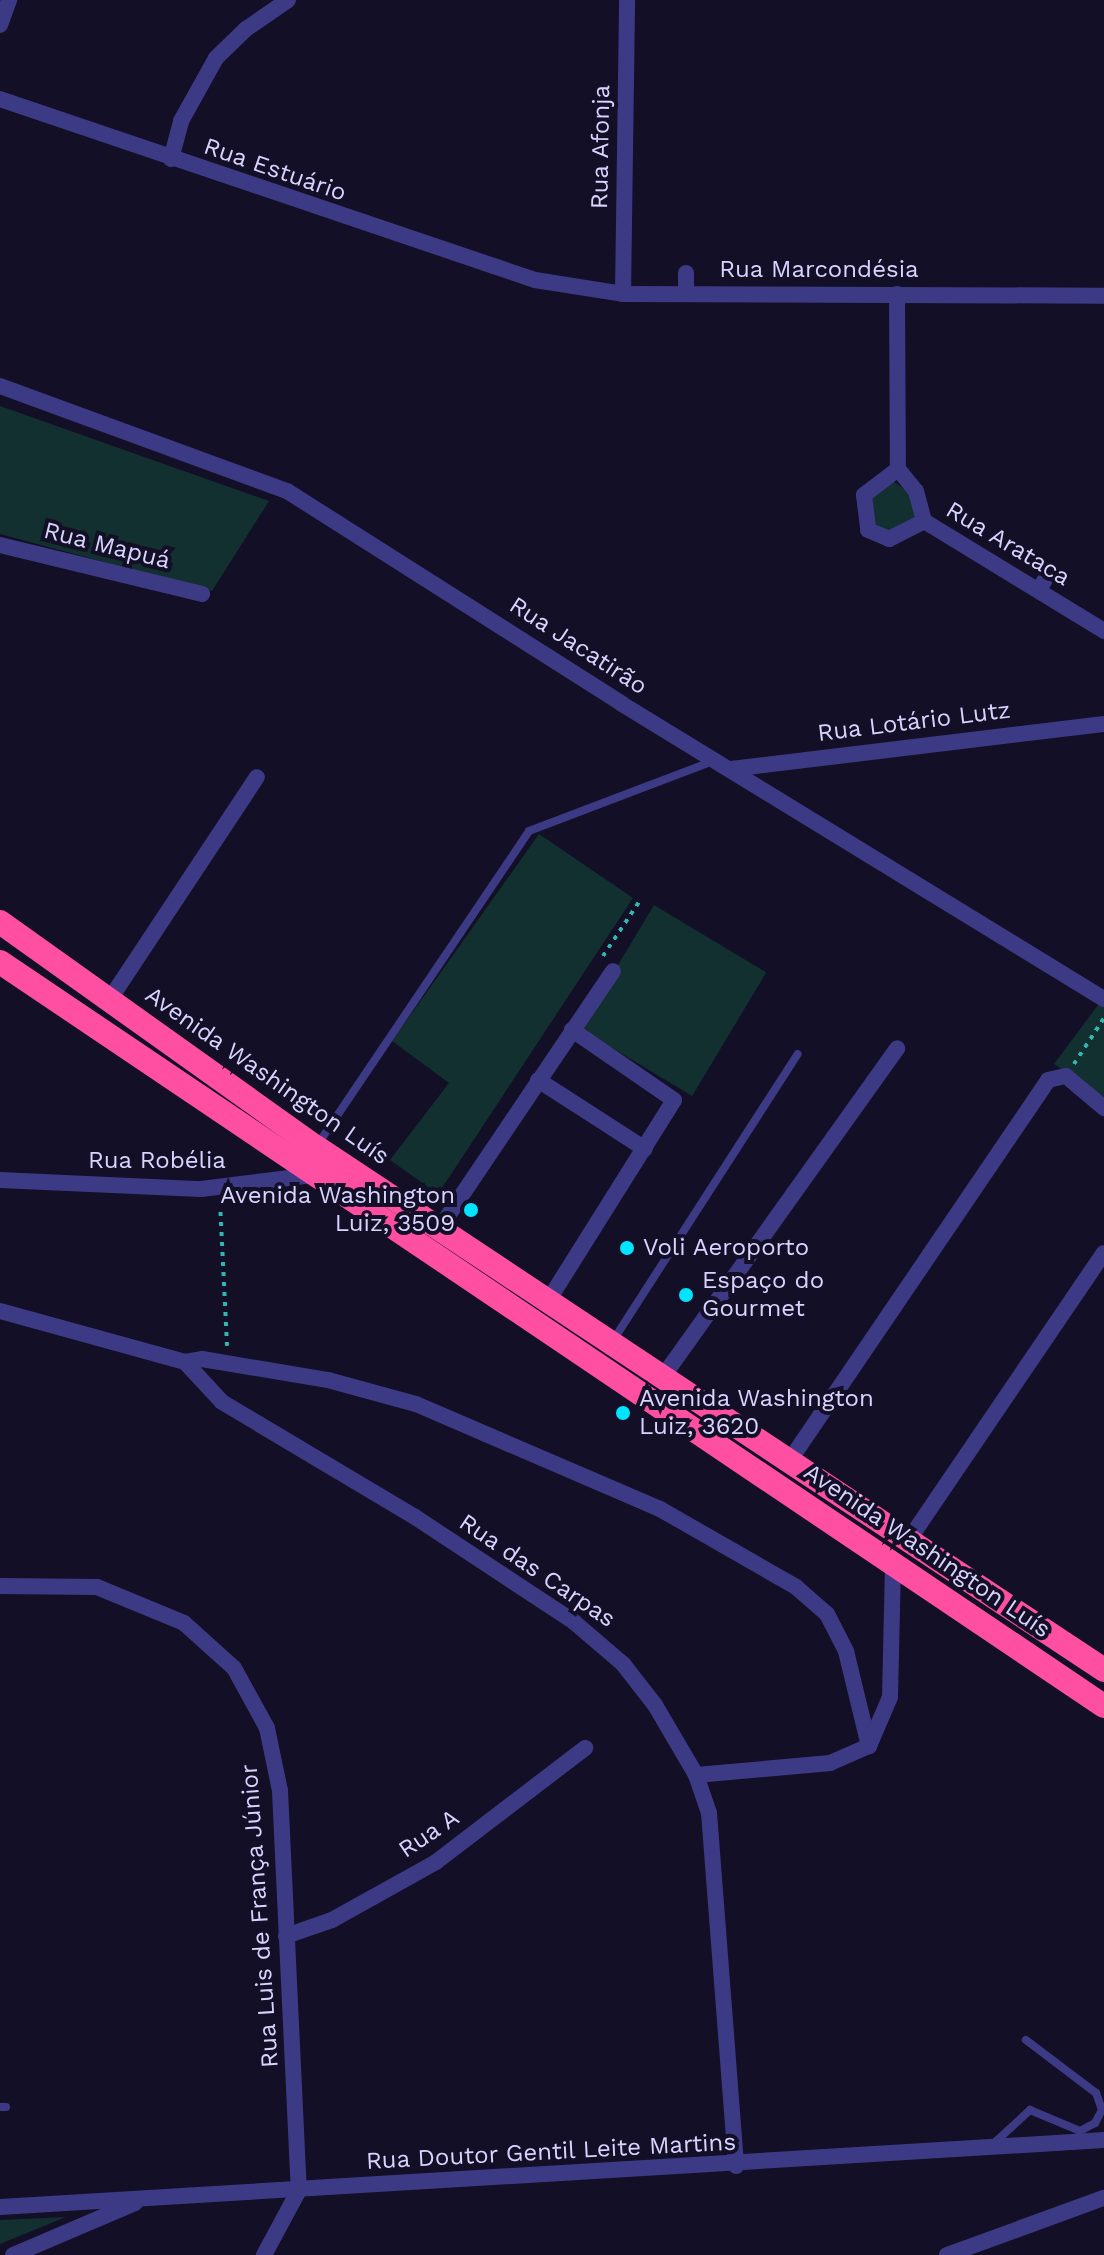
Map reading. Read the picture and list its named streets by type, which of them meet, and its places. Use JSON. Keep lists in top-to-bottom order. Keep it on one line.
{"streets":{"highway":["Avenida Washington Luís"],"street":["Rua Afonja","Rua Estuário","Rua Marcondésia","Rua Arataca","Rua Mapuá","Rua Jacatirão","Rua Lotário Lutz","Rua Robélia","Rua das Carpas","Rua A","Rua Luis de França Júnior","Rua Doutor Gentil Leite Martins"]},"crossings":[["Rua Afonja","Rua Marcondésia"],["Rua Estuário","Rua Marcondésia"],["Rua Jacatirão","Rua Lotário Lutz"],["Avenida Washington Luís","Rua Robélia"],["Rua das Carpas","Rua Doutor Gentil Leite Martins"],["Rua A","Rua Luis de França Júnior"],["Rua Luis de França Júnior","Rua Doutor Gentil Leite Martins"]],"places":["Avenida Washington Luiz, 3509","Voli Aeroporto","Espaço do Gourmet","Avenida Washington Luiz, 3620"]}
